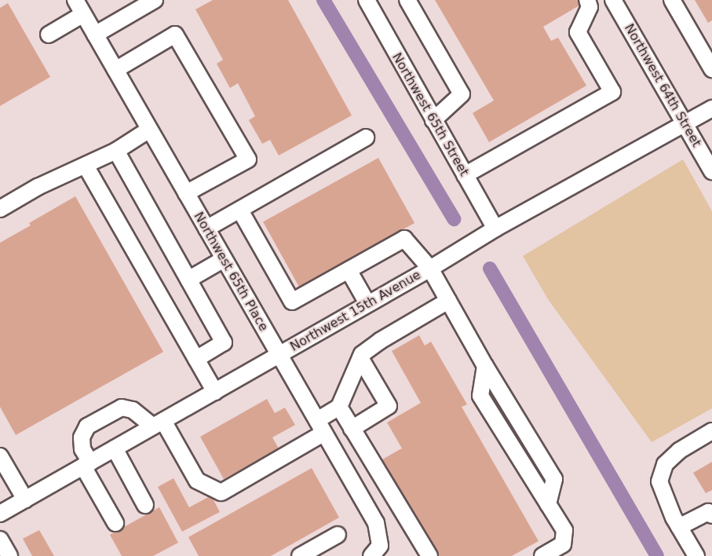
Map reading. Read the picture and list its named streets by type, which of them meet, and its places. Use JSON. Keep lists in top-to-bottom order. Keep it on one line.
{"streets":{"street":["Northwest 64th Street","Northwest 65th Street","Northwest 65th Place","Northwest 15th Avenue"]},"crossings":[["Northwest 64th Street","Northwest 15th Avenue"],["Northwest 65th Street","Northwest 15th Avenue"],["Northwest 65th Place","Northwest 15th Avenue"]]}
